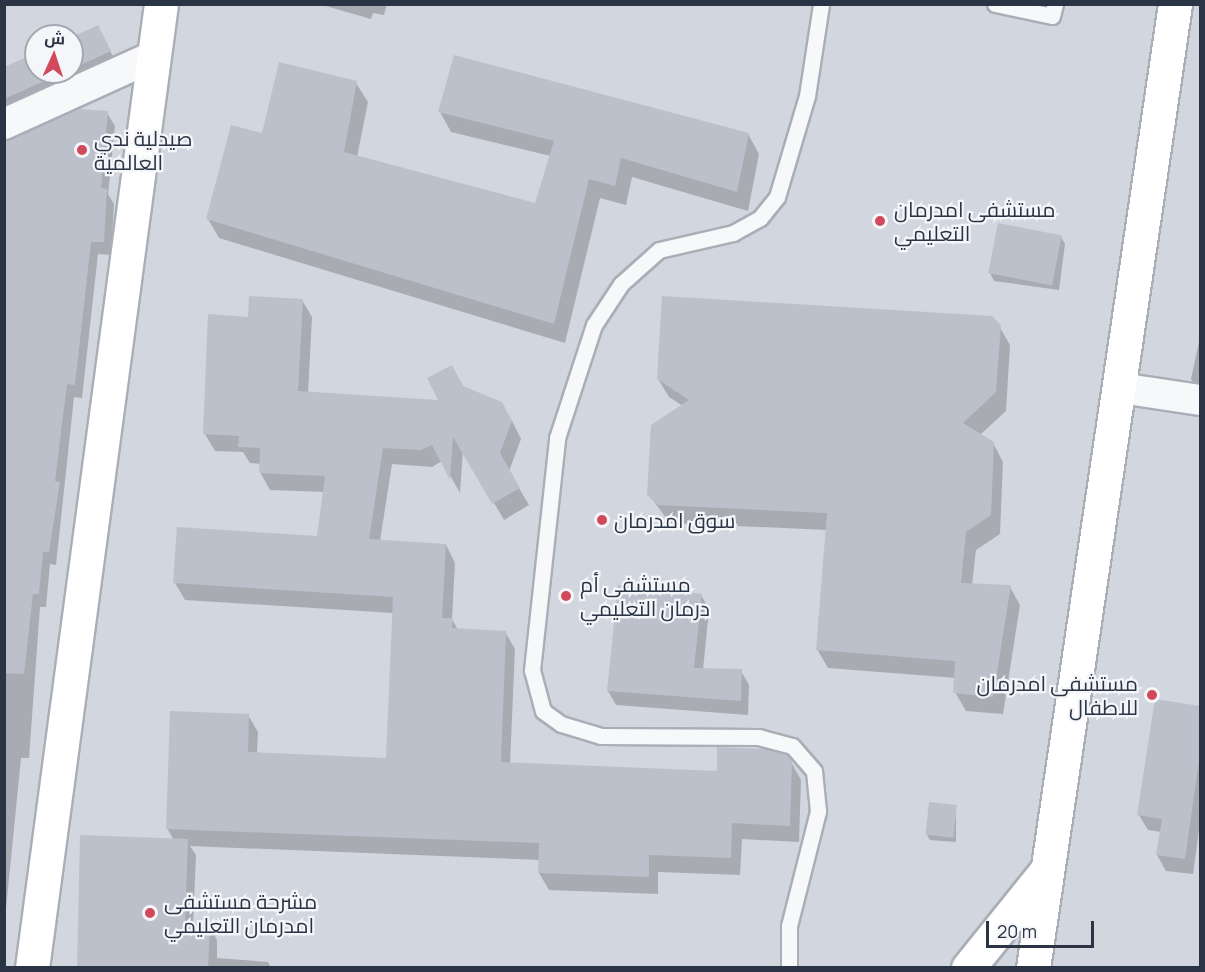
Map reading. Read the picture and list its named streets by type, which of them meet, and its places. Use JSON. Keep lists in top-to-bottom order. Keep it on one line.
{"places":["صيدلية ندي العالمية","مستشفى امدرمان التعليمي","سوق امدرمان","مستشفى أم درمان التعليمي","مستشفى امدرمان للاطفال","مشرحة مستشفى امدرمان التعليمي"],"scale_bar":"20 m","north":"top"}
